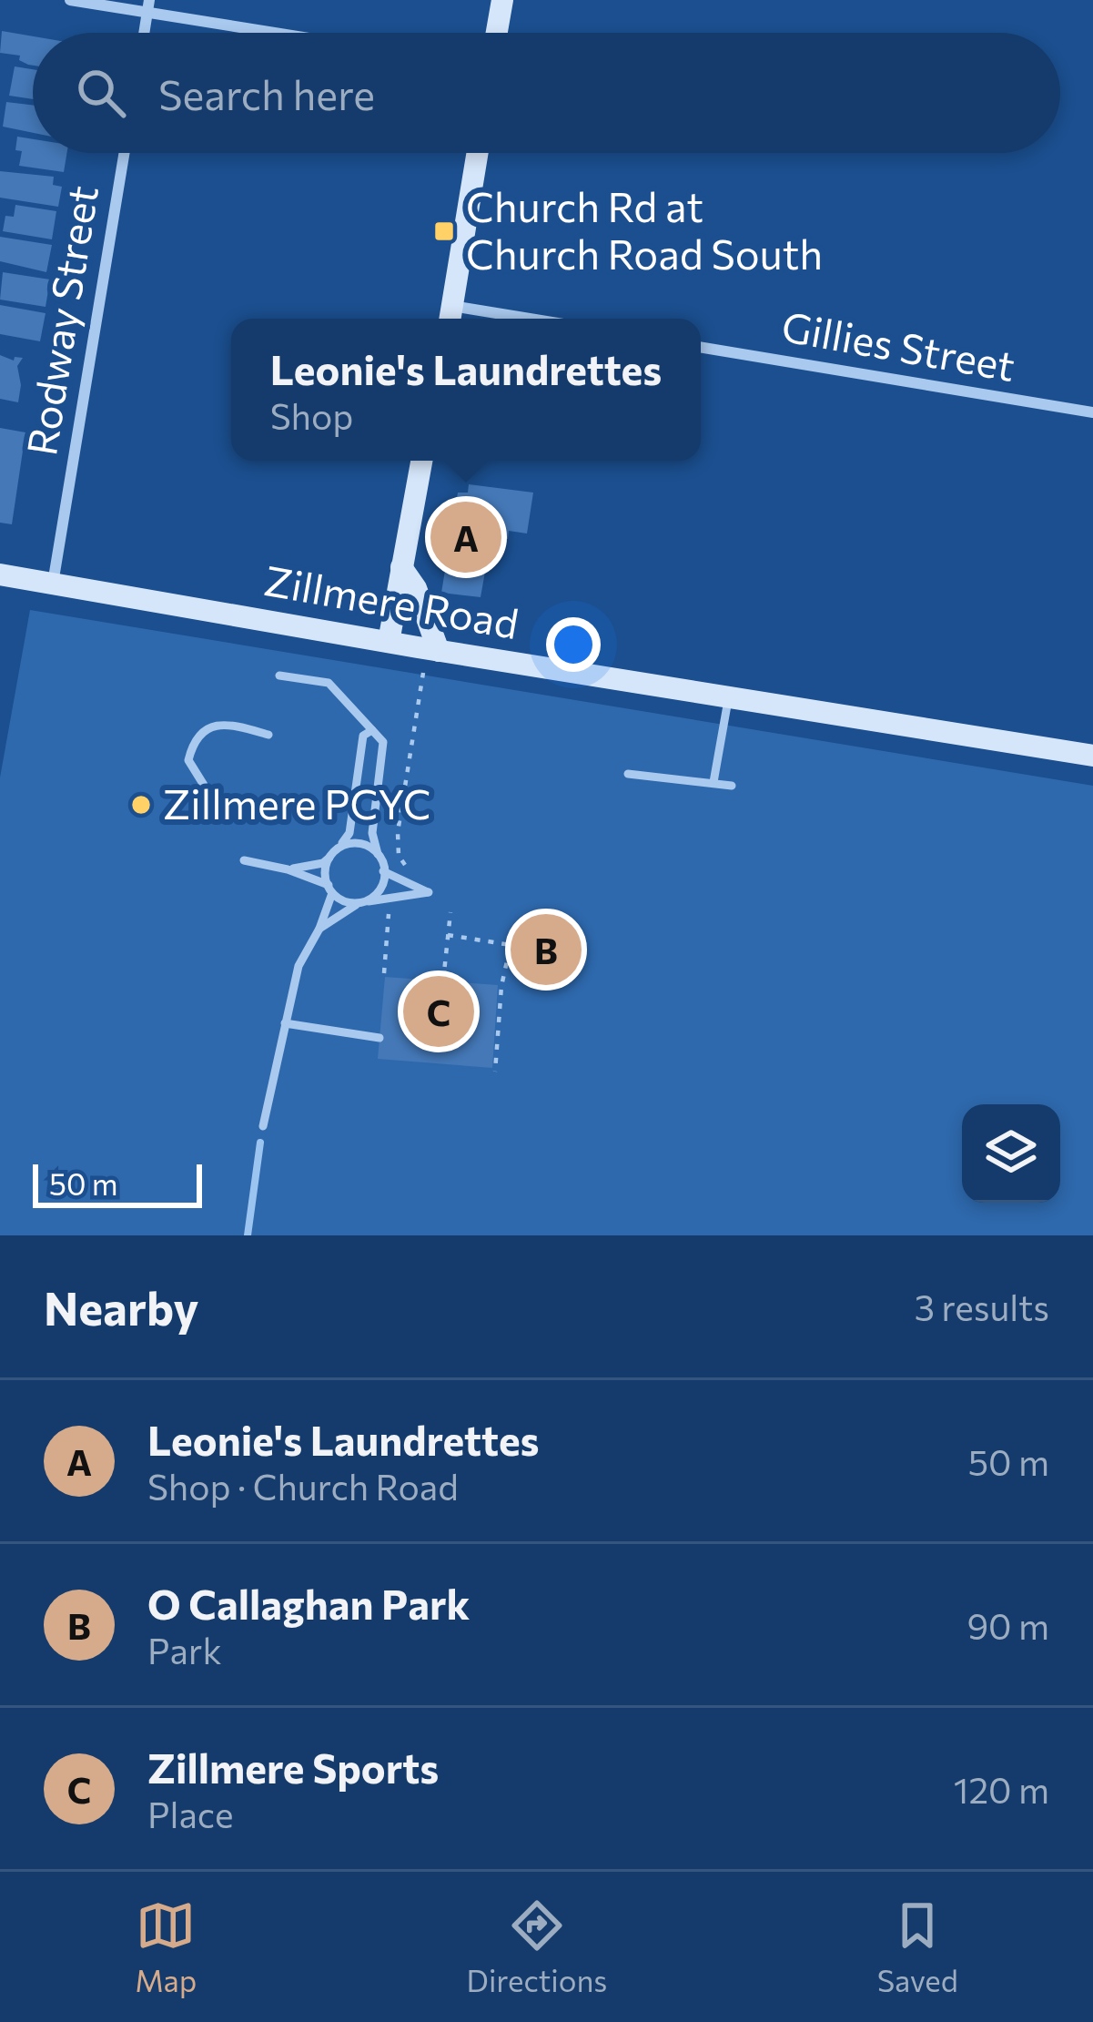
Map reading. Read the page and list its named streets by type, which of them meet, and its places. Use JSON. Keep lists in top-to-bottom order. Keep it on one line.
{"streets":{"main road":["Zillmere Road"],"street":["Rodway Street","Gillies Street"]},"crossings":[["Rodway Street","Zillmere Road"]],"places":{"transit":["Church Rd at Church Road South"],"other":["Zillmere PCYC"]},"scale_bar":"50 m","page":{"search":"Search here","popup":["Leonie's Laundrettes","Shop"],"pins":["A","B","C"],"scale":"50 m","heading":["Nearby","3 results"],"list":[{"mark":"A","name":"Leonie's Laundrettes","note":"Shop · Church Road","value":"50 m"},{"mark":"B","name":"O Callaghan Park","note":"Park","value":"90 m"},{"mark":"C","name":"Zillmere Sports","note":"Place","value":"120 m"}],"nav":["Map","Directions","Saved"]}}
